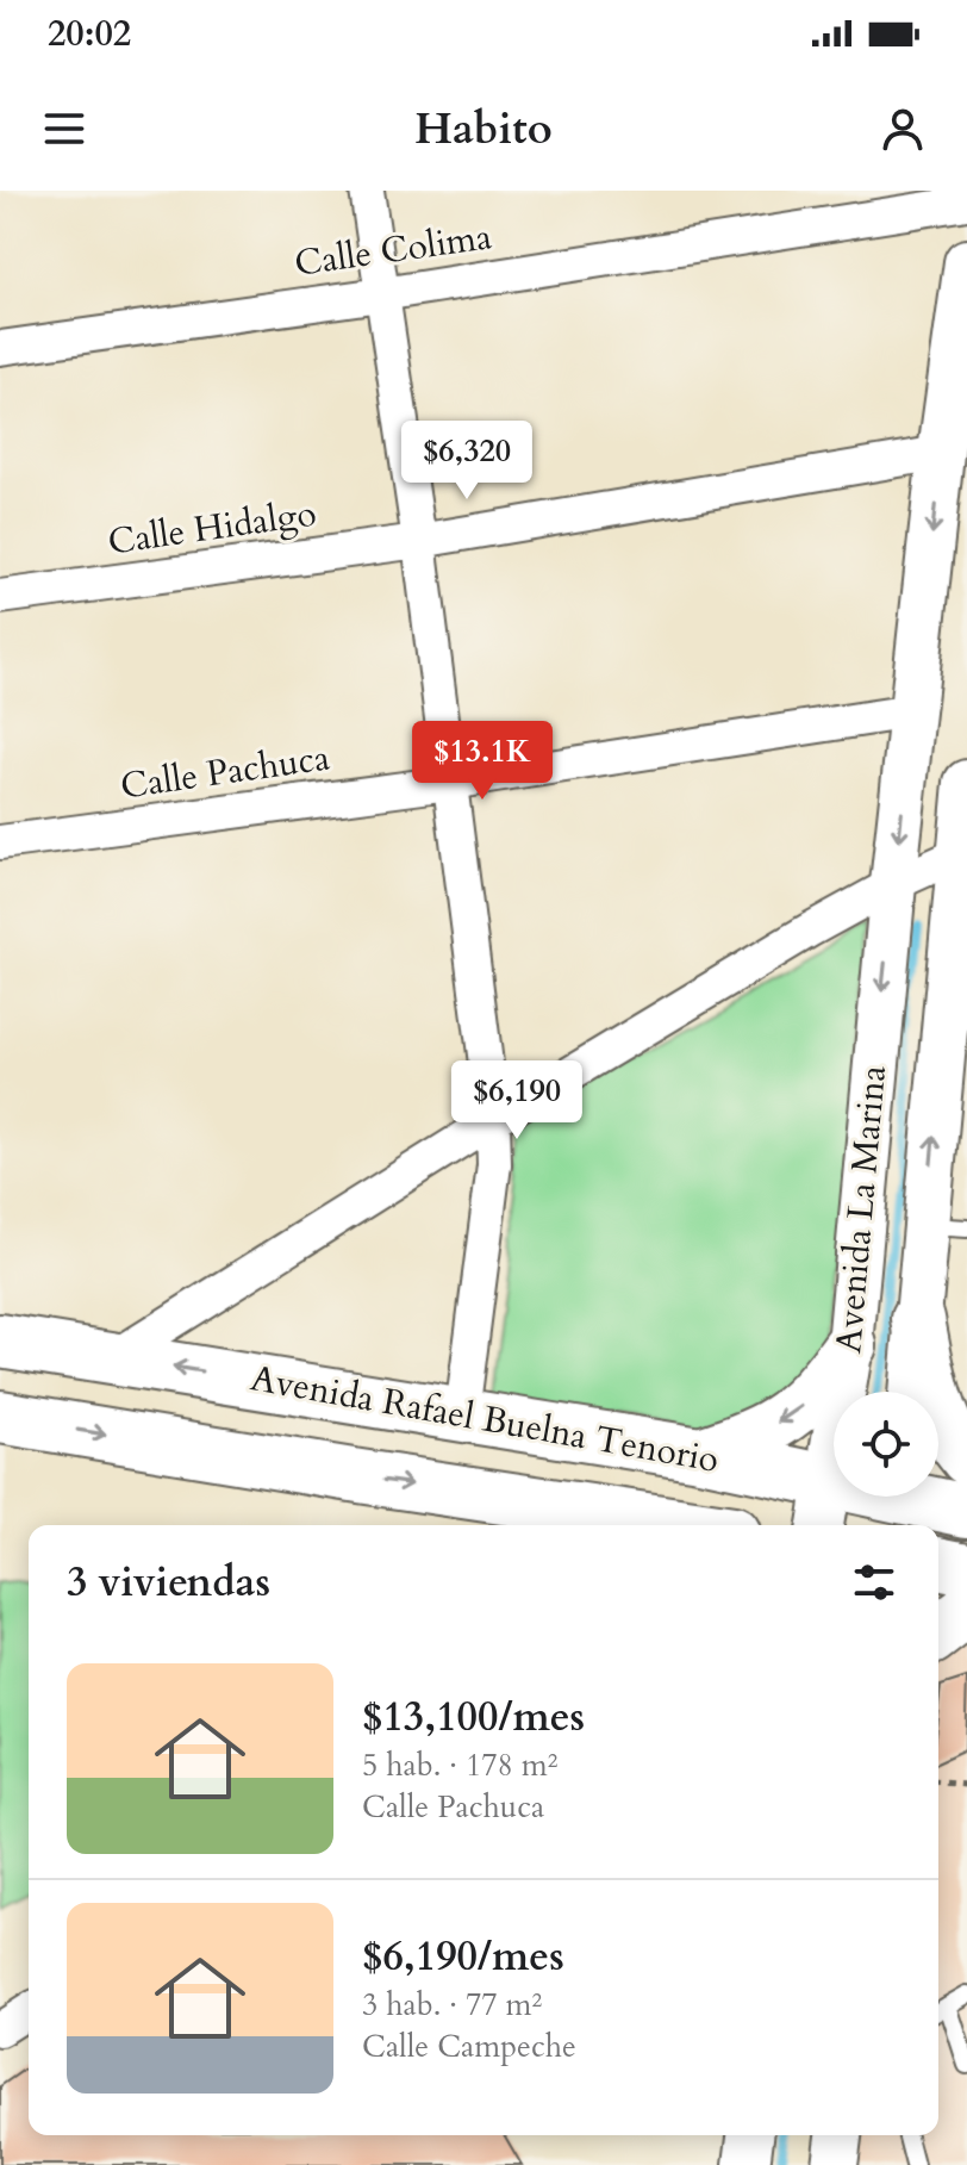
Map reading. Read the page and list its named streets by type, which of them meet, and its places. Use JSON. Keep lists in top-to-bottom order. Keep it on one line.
{"streets":{"main road":["Avenida La Marina","Avenida Rafael Buelna Tenorio"],"street":["Calle Colima","Calle Hidalgo","Calle Pachuca"]},"crossings":[["Calle Hidalgo","Avenida La Marina"],["Calle Pachuca","Avenida La Marina"],["Avenida La Marina","Avenida Rafael Buelna Tenorio"]],"page":{"status":"20:02","header":"Habito","price":["$6,320","$13.1K","$6,190"],"heading":"3 viviendas","list":[{"name":"$13,100/mes","note":"5 hab. · 178 m² · Calle Pachuca"},{"name":"$6,190/mes","note":"3 hab. · 77 m² · Calle Campeche"}]}}
